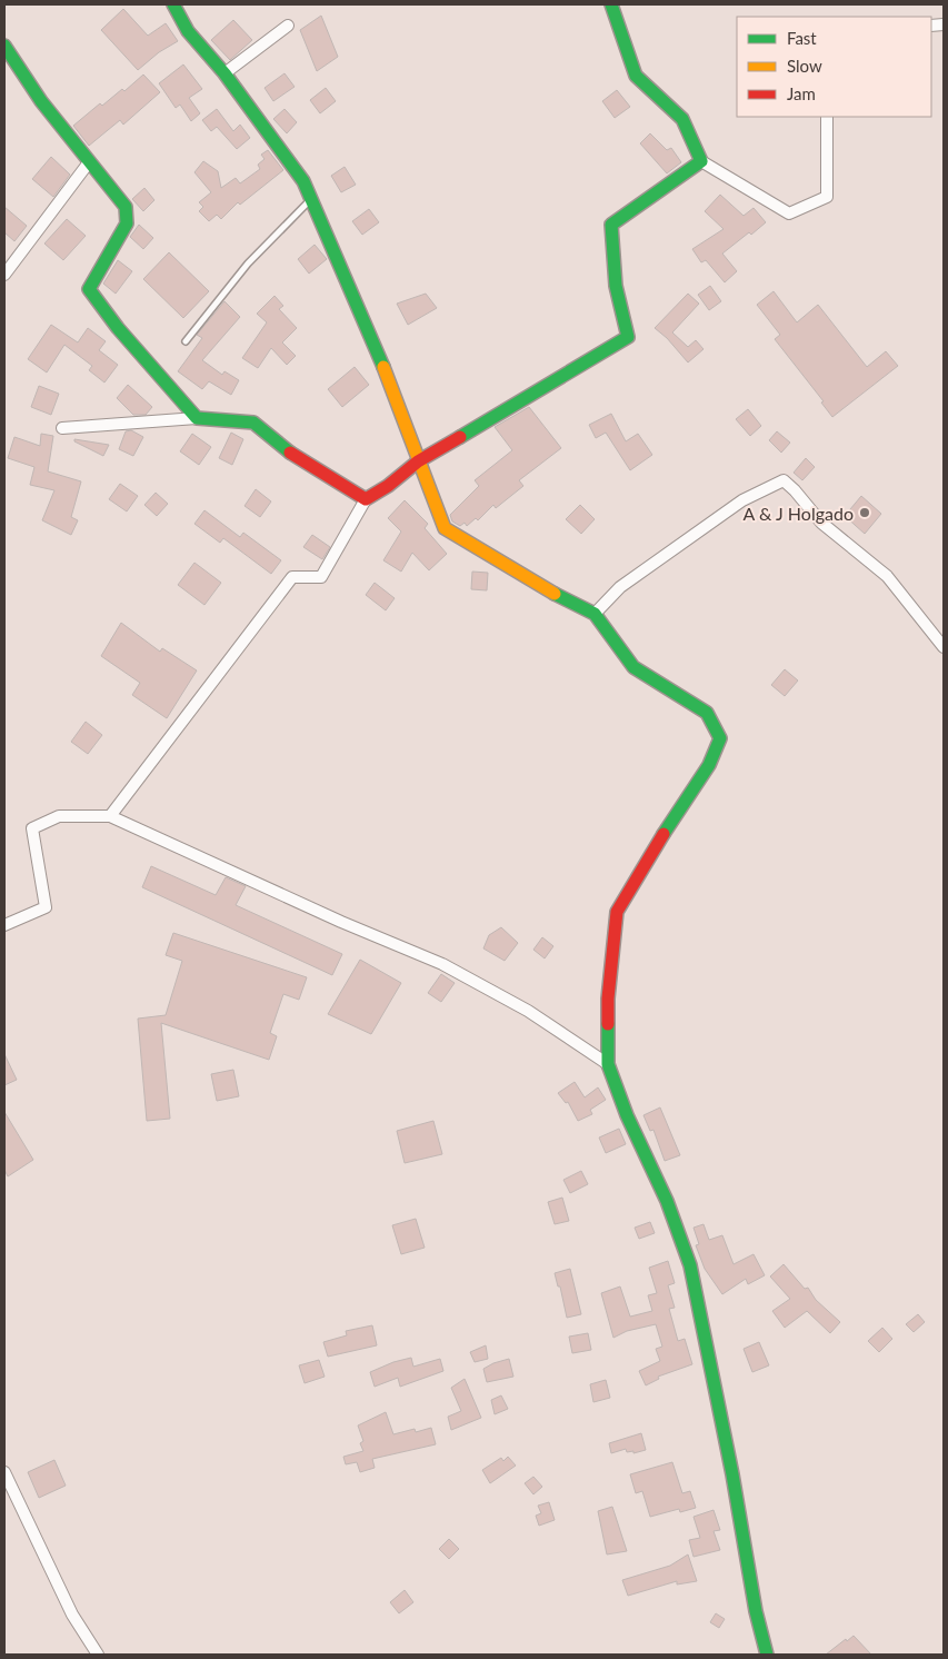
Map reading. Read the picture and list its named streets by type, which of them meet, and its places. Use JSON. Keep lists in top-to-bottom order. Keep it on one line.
{"places":["A & J Holgado"],"legend":["Fast","Slow","Jam"]}
